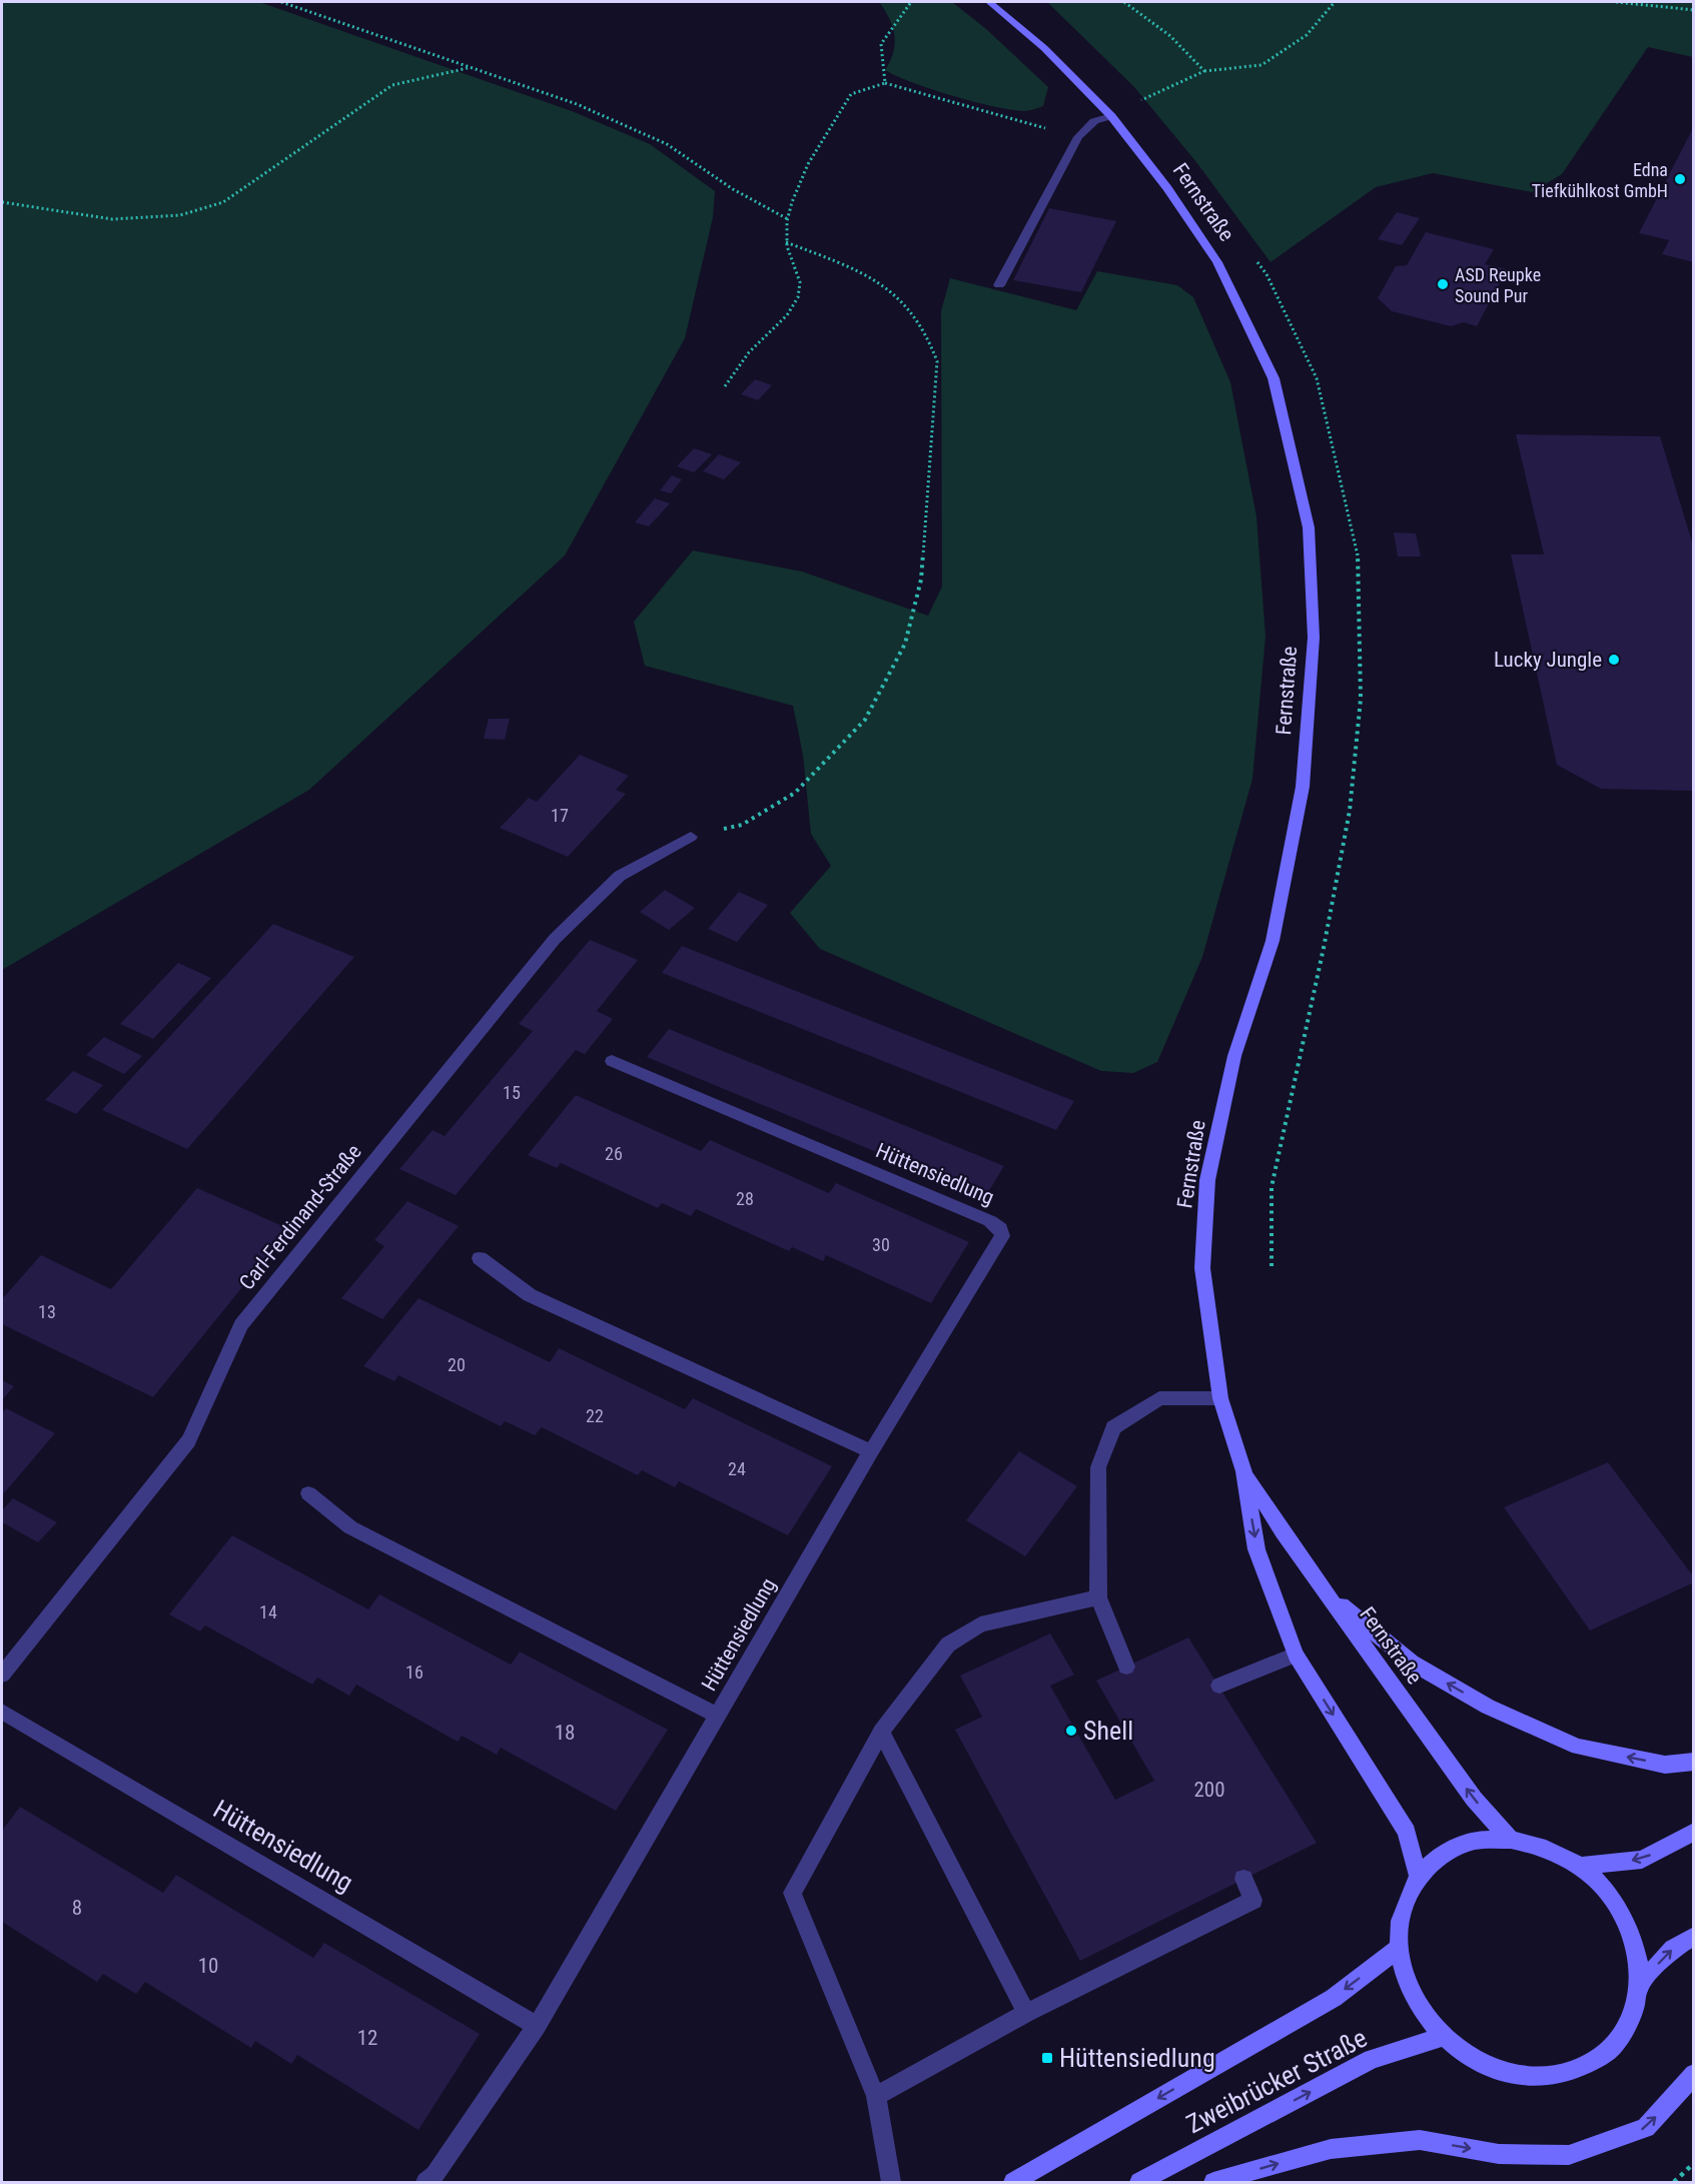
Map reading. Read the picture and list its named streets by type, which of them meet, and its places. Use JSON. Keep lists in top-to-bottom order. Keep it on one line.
{"streets":{"main road":["Fernstraße","Zweibrücker Straße"],"street":["Hüttensiedlung","Carl-Ferdinand-Straße"]},"places":{"other":["Edna Tiefkühlkost GmbH","ASD Reupke Sound Pur","Lucky Jungle","Shell"],"transit":["Hüttensiedlung"]},"house_numbers":["17","15","26","28","30","13","20","22","24","14","16","18","200","8","10","12"]}
